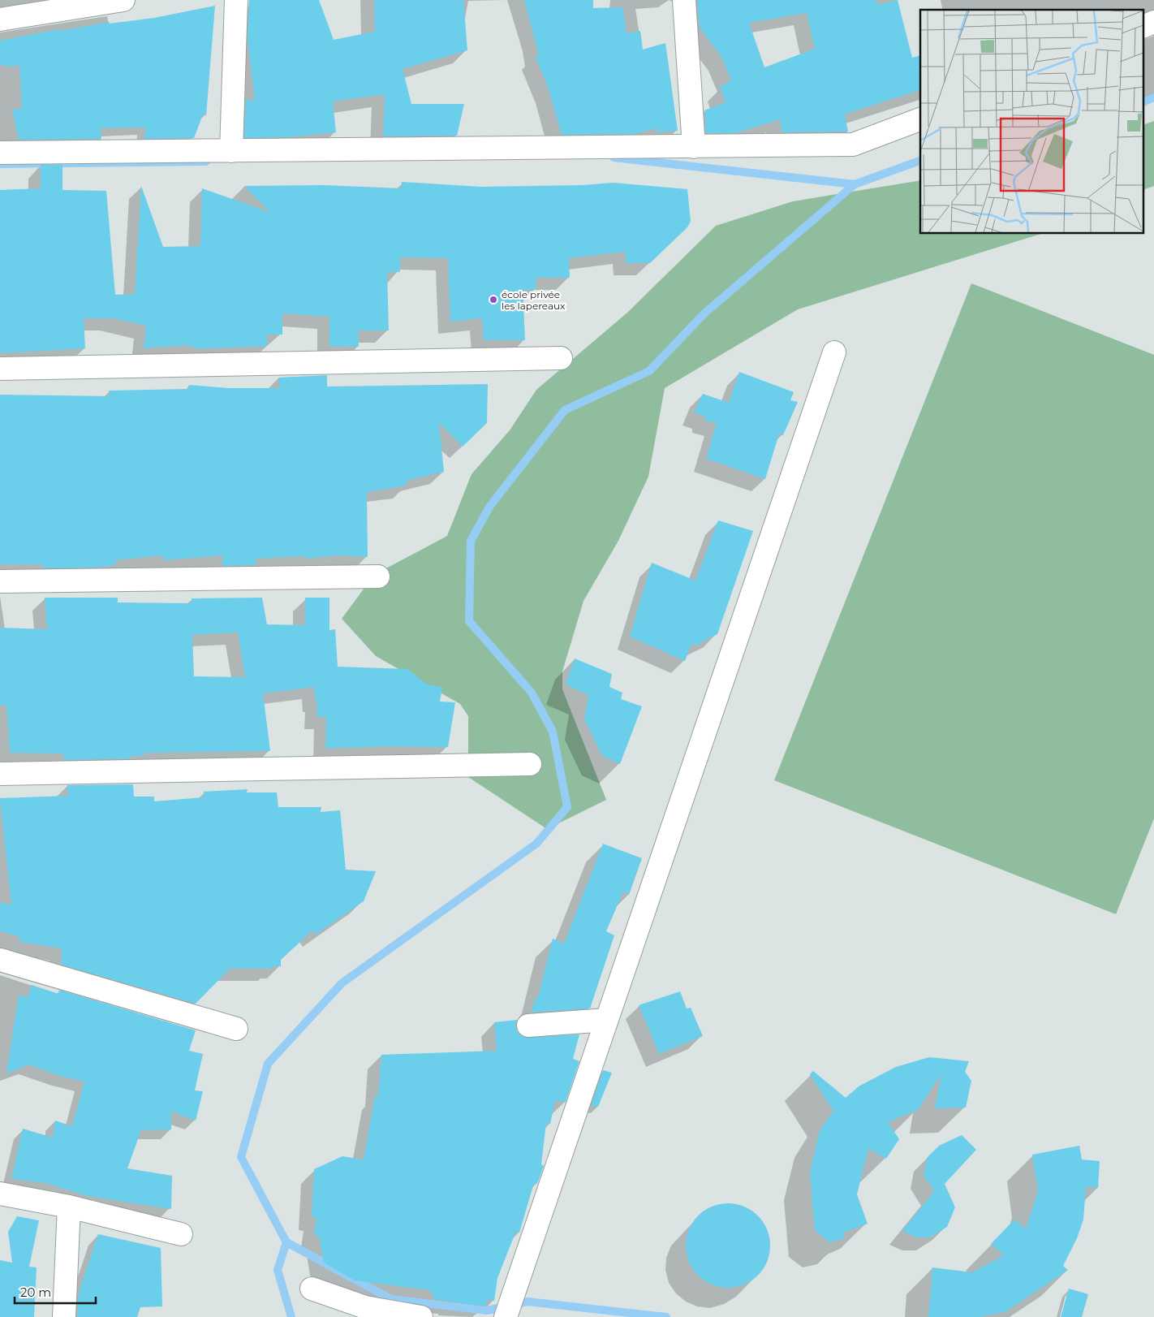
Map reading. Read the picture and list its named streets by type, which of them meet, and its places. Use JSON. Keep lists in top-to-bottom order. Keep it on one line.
{"places":["école privée les lapereaux"],"scale_bar":"20 m"}
